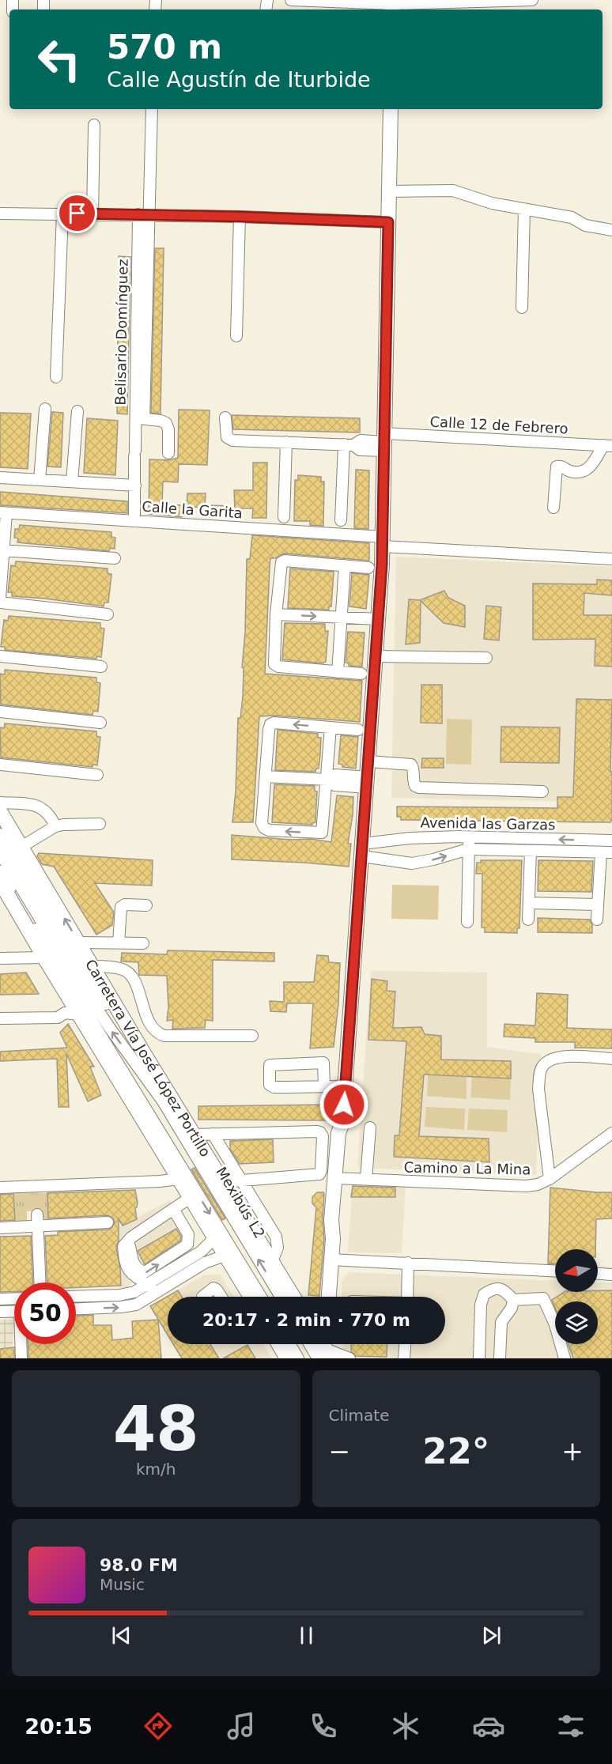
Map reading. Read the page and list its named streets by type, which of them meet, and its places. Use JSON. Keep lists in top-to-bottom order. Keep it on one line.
{"streets":{"main road":["Carretera Vía José López Portillo"],"street":["Belisario Domínguez","Calle 12 de Febrero","Calle la Garita","Avenida las Garzas","Camino a La Mina","Mexibús L2"]},"crossings":[["Belisario Domínguez","Calle la Garita"]],"north":"left","page":{"turn":["570 m","Calle Agustín de Iturbide"],"limit":"50","trip":"20:17 · 2 min · 770 m","tile":[["48","km/h"],"Climate"],"heat":["−","22°","+"],"song":["98.0 FM","Music"],"tabs":"20:15"}}
